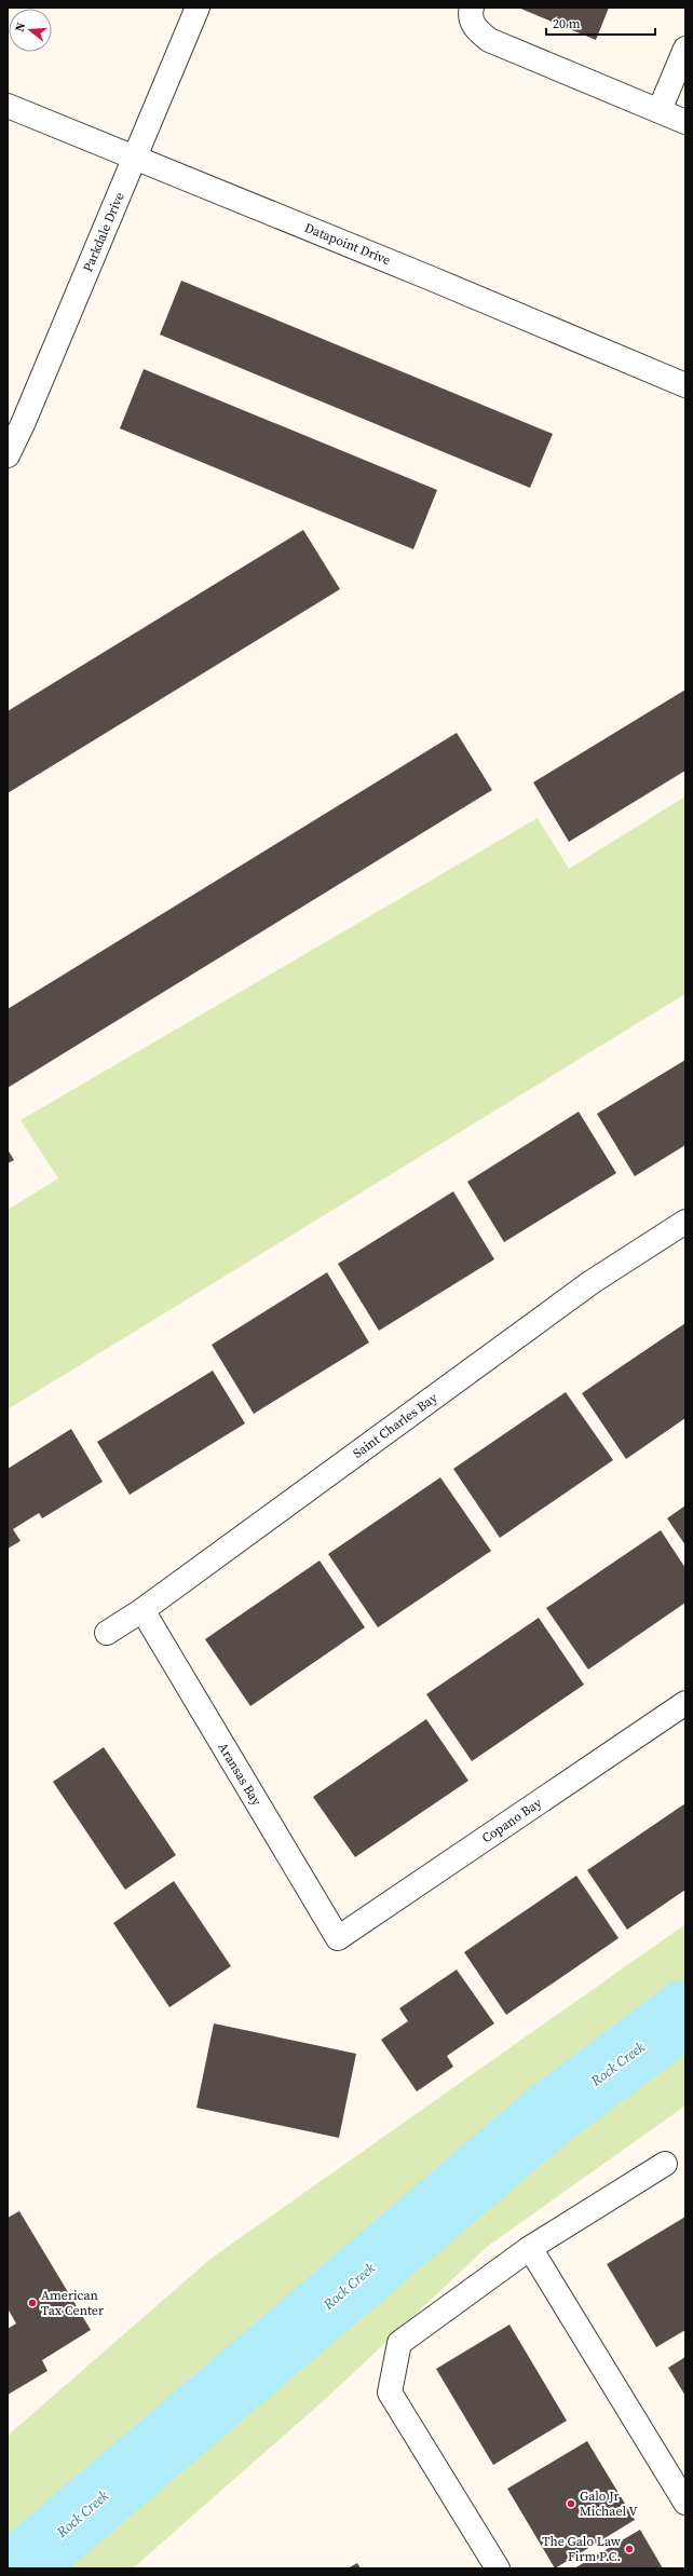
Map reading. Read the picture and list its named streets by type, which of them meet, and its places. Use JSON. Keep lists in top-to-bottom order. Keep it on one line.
{"streets":{"street":["Parkdale Drive","Datapoint Drive","Saint Charles Bay","Aransas Bay","Copano Bay"]},"crossings":[["Parkdale Drive","Datapoint Drive"],["Saint Charles Bay","Aransas Bay"],["Aransas Bay","Copano Bay"]],"water":["Rock Creek"],"places":["American Tax Center","Galo Jr Michael V","The Galo Law Firm P.C."],"scale_bar":"20 m","north":"left"}
